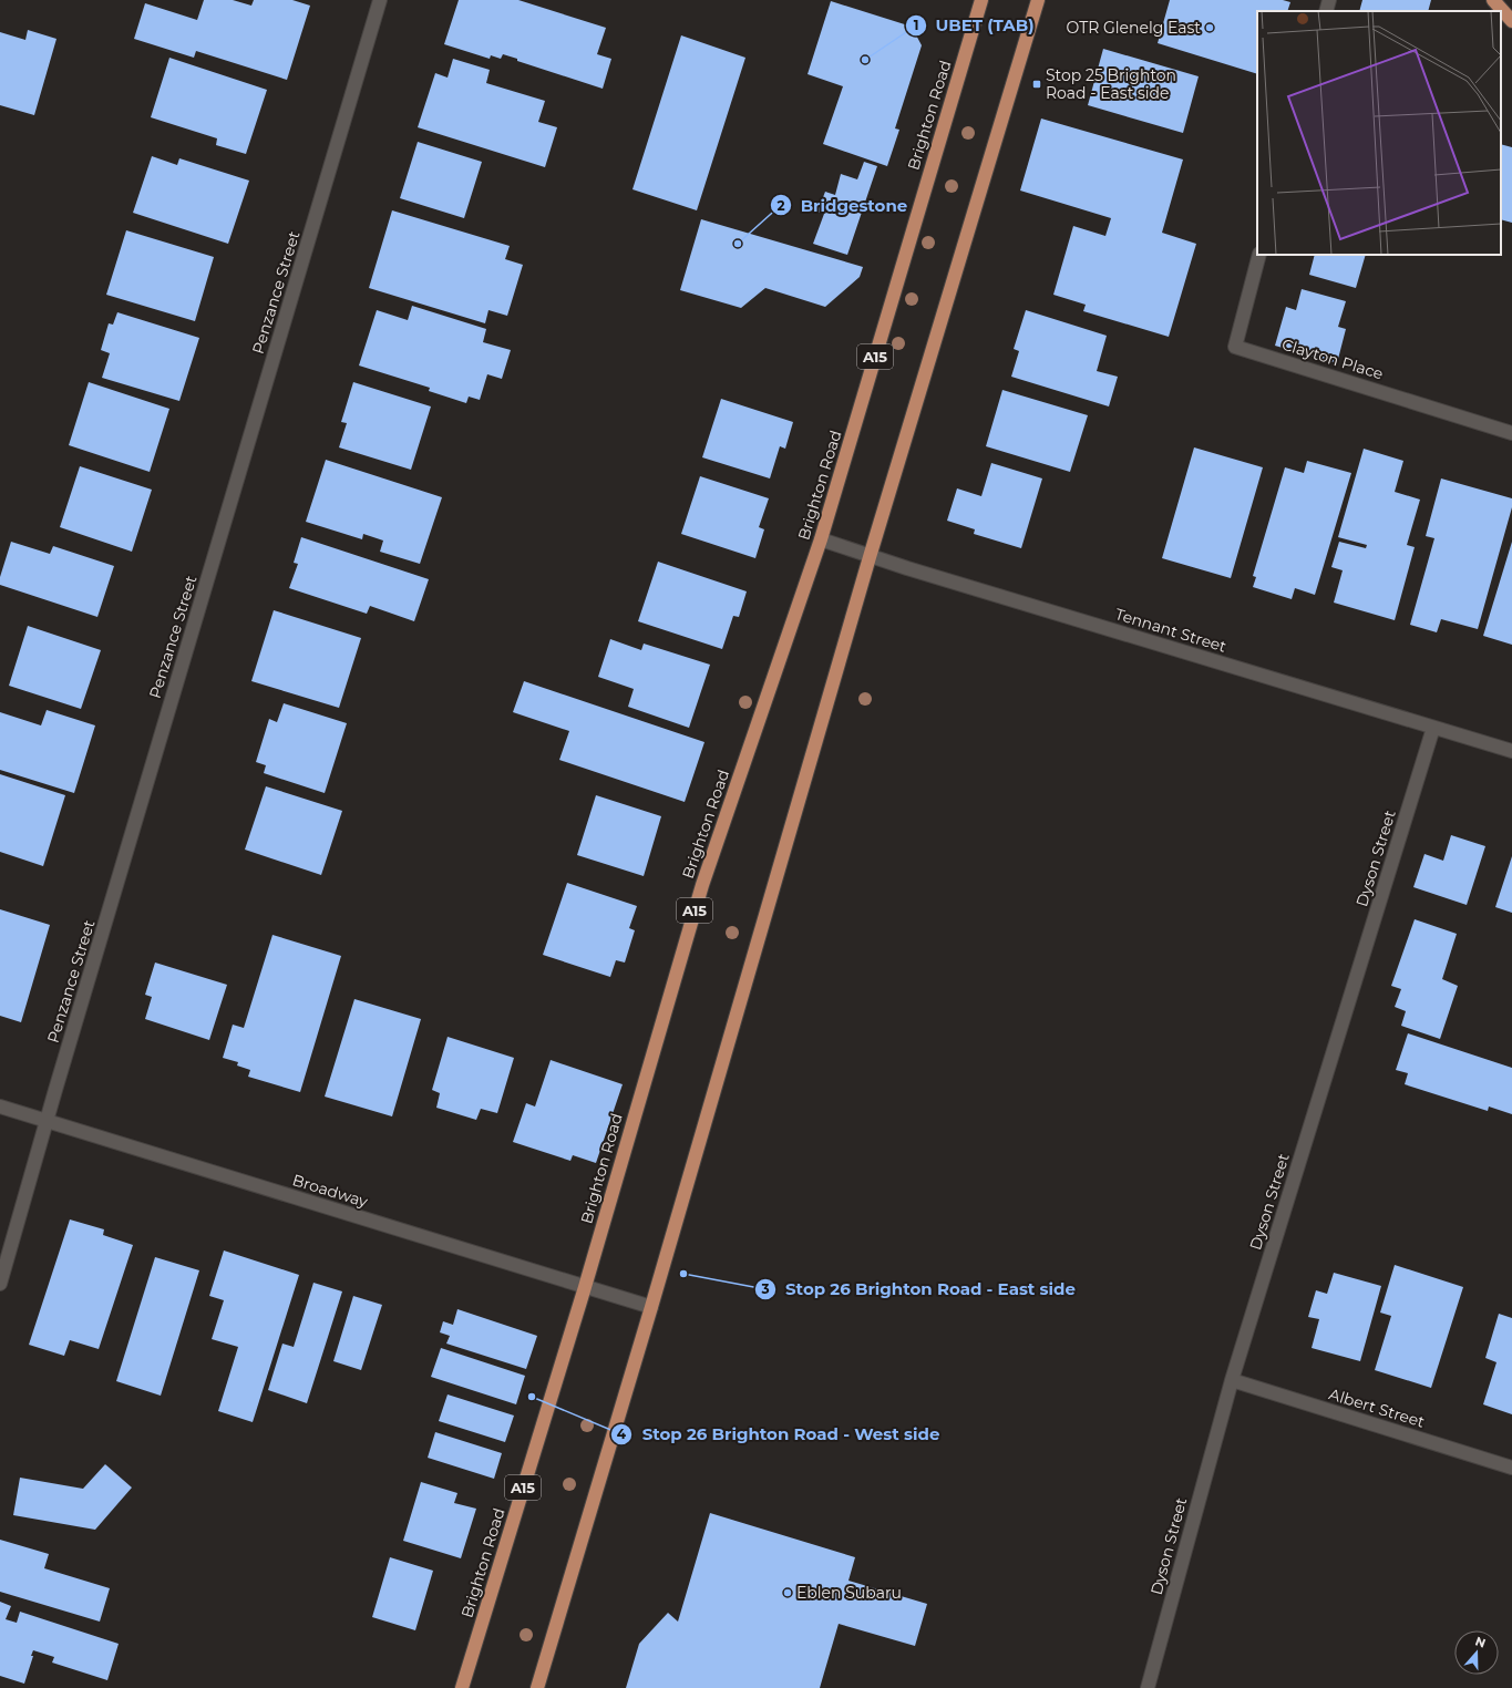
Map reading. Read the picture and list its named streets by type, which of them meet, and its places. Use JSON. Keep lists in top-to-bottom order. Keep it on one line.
{"streets":{"main road":["Brighton Road","A15"],"street":["Penzance Street","Clayton Place","Tennant Street","Dyson Street","Broadway","Albert Street"]},"crossings":[["Brighton Road","Tennant Street"],["Brighton Road","Broadway"],["Penzance Street","Broadway"],["Tennant Street","Dyson Street"],["Dyson Street","Albert Street"]],"places":{"other":["OTR Glenelg East","UBET (TAB)","Bridgestone","Stop 26 Brighton Road - East side","Stop 26 Brighton Road - West side","Eblen Subaru"],"transit":["Stop 25 Brighton Road - East side"]},"north":"top"}
